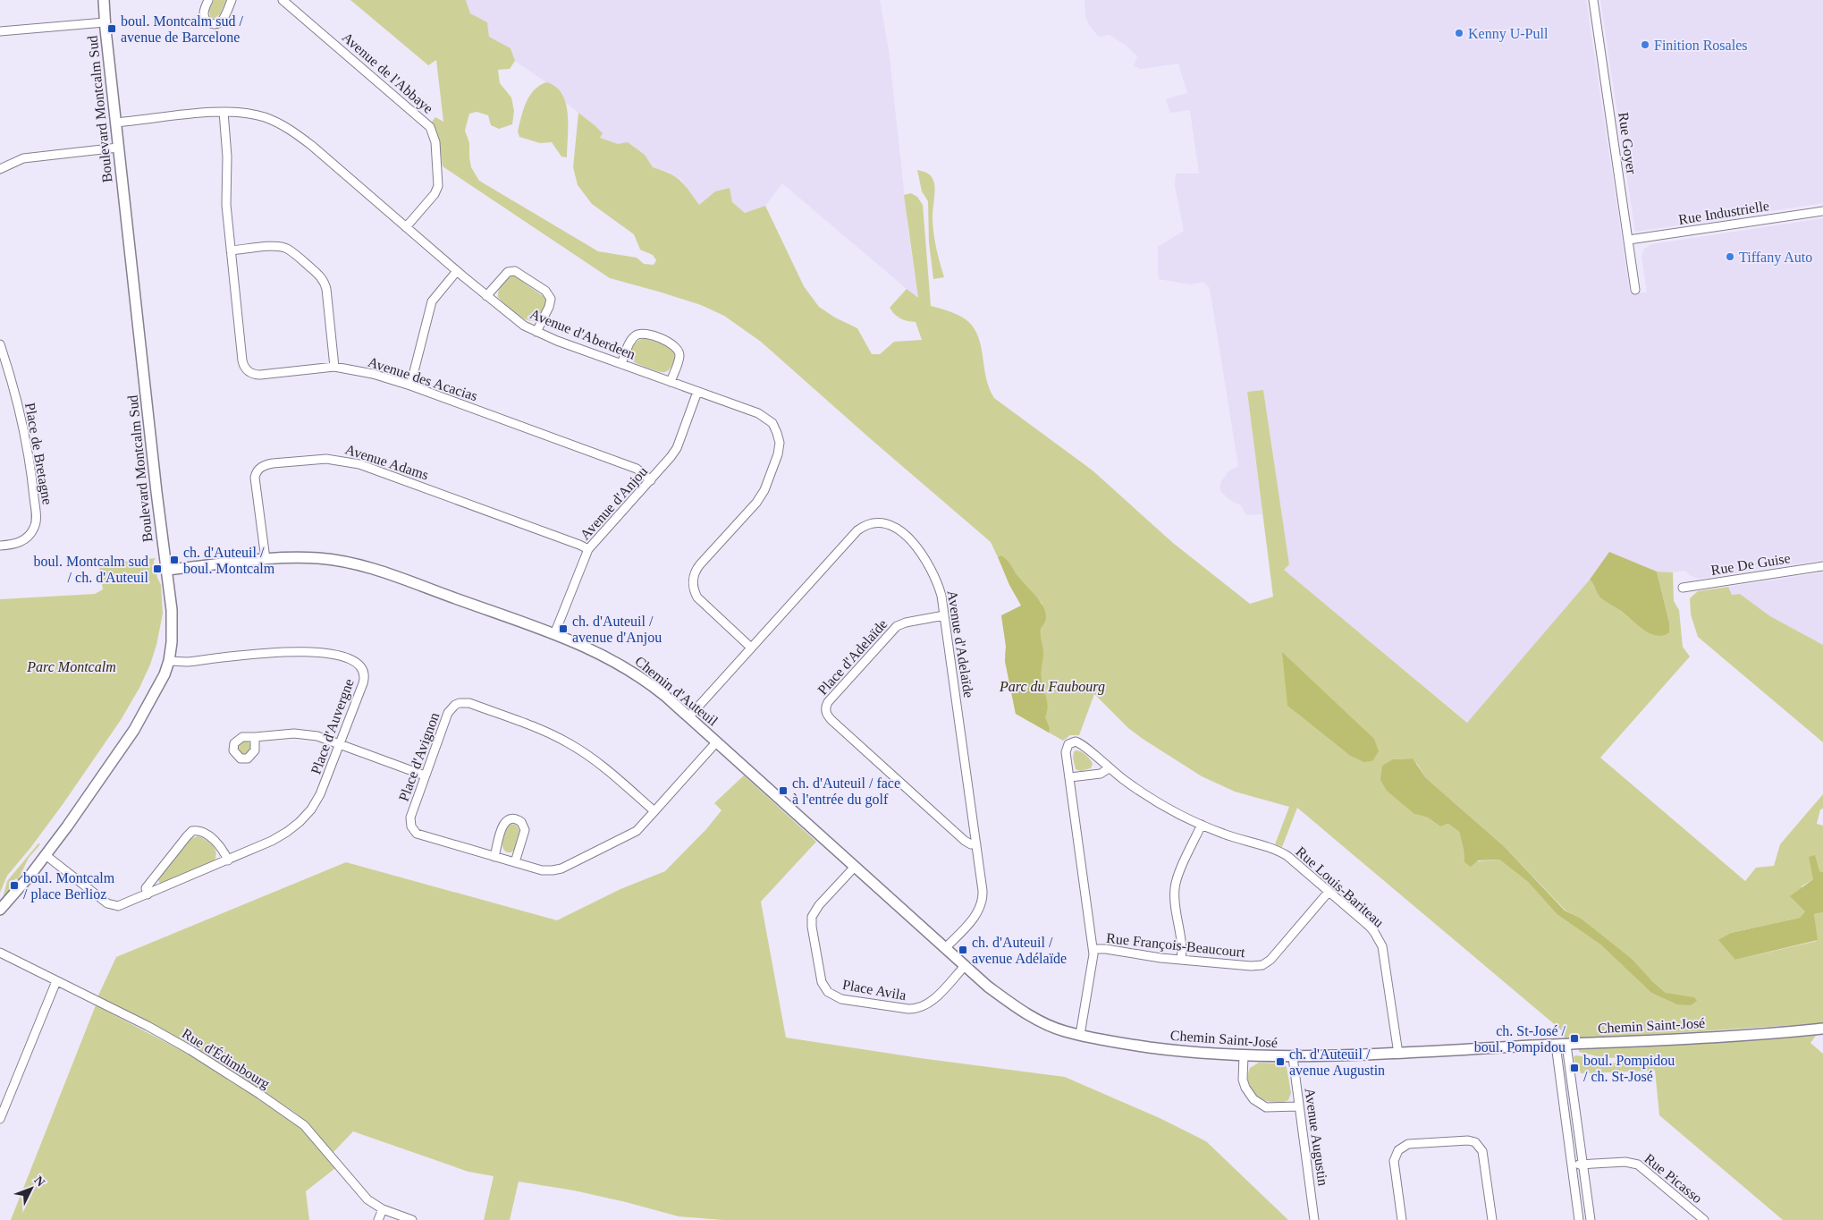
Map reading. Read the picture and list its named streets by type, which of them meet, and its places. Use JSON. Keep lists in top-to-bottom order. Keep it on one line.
{"streets":{"street":["Avenue de l'Abbaye","Boulevard Montcalm Sud","Rue Goyer","Rue Industrielle","Avenue d'Aberdeen","Avenue des Acacias","Place de Bretagne","Avenue Adams","Avenue d'Anjou","Rue De Guise","Avenue d'Adelaïde","Place d'Adelaïde","Chemin d'Auteuil","Place d'Auvergne","Place d'Avignon","Rue Louis-Bariteau","Rue François-Beaucourt","Place Avila","Chemin Saint-José","Rue d'Édimbourg","Avenue Augustin","Rue Picasso"]},"crossings":[["Avenue de l'Abbaye","Avenue d'Aberdeen"],["Boulevard Montcalm Sud","Avenue d'Aberdeen"],["Boulevard Montcalm Sud","Chemin d'Auteuil"],["Boulevard Montcalm Sud","Place d'Auvergne"],["Rue Goyer","Rue Industrielle"],["Avenue d'Aberdeen","Avenue des Acacias"],["Avenue d'Aberdeen","Avenue d'Anjou"],["Avenue d'Aberdeen","Avenue d'Adelaïde"],["Avenue des Acacias","Avenue d'Anjou"],["Avenue Adams","Avenue d'Anjou"],["Avenue Adams","Chemin d'Auteuil"],["Avenue d'Anjou","Chemin d'Auteuil"],["Avenue d'Adelaïde","Place d'Adelaïde"],["Avenue d'Adelaïde","Chemin d'Auteuil"],["Chemin d'Auteuil","Place d'Avignon"],["Chemin d'Auteuil","Rue Louis-Bariteau"],["Chemin d'Auteuil","Place Avila"],["Chemin d'Auteuil","Chemin Saint-José"],["Rue Louis-Bariteau","Rue François-Beaucourt"],["Rue Louis-Bariteau","Chemin Saint-José"],["Chemin Saint-José","Avenue Augustin"]],"parks":["Parc Montcalm","Parc du Faubourg"],"places":{"transit":["boul. Montcalm sud / avenue de Barcelone","ch. d'Auteuil / boul. Montcalm","boul. Montcalm sud / ch. d'Auteuil","ch. d'Auteuil / avenue d'Anjou","ch. d'Auteuil / face à l'entrée du golf","boul. Montcalm / place Berlioz","ch. d'Auteuil / avenue Adélaïde","ch. St-José / boul. Pompidou","ch. d'Auteuil / avenue Augustin","boul. Pompidou / ch. St-José"],"other":["Kenny U-Pull","Finition Rosales","Tiffany Auto"]},"north":"top right"}
